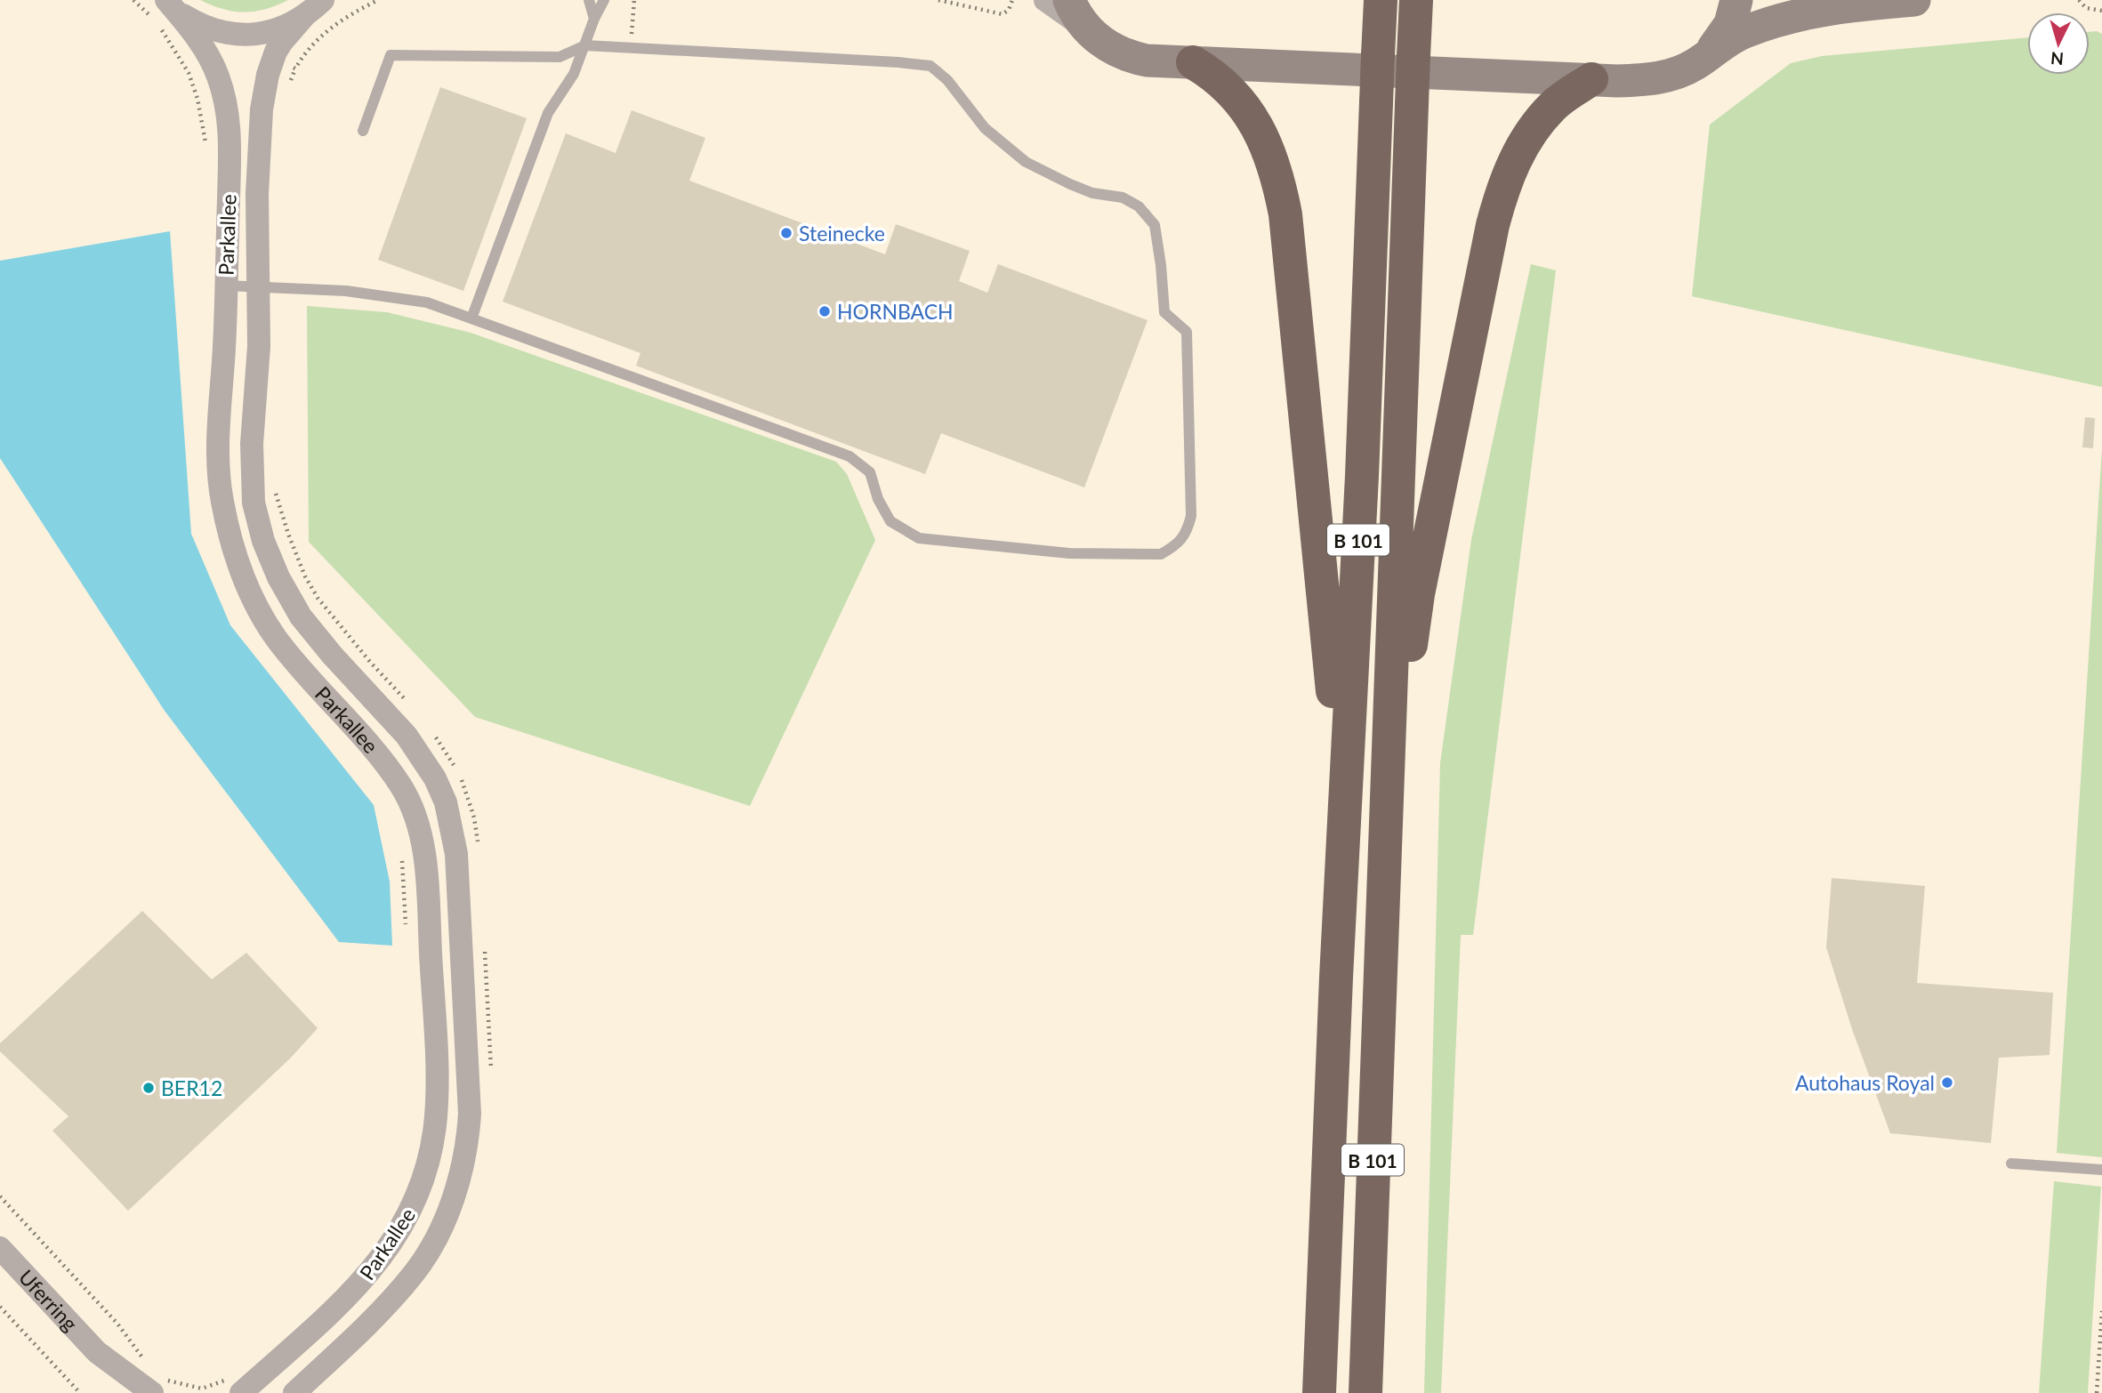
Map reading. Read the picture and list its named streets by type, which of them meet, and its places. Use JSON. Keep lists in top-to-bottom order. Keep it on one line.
{"streets":{"highway":["B 101"],"street":["Parkallee","Uferring"]},"places":["Steinecke","HORNBACH","Autohaus Royal","BER12"],"north":"bottom"}
